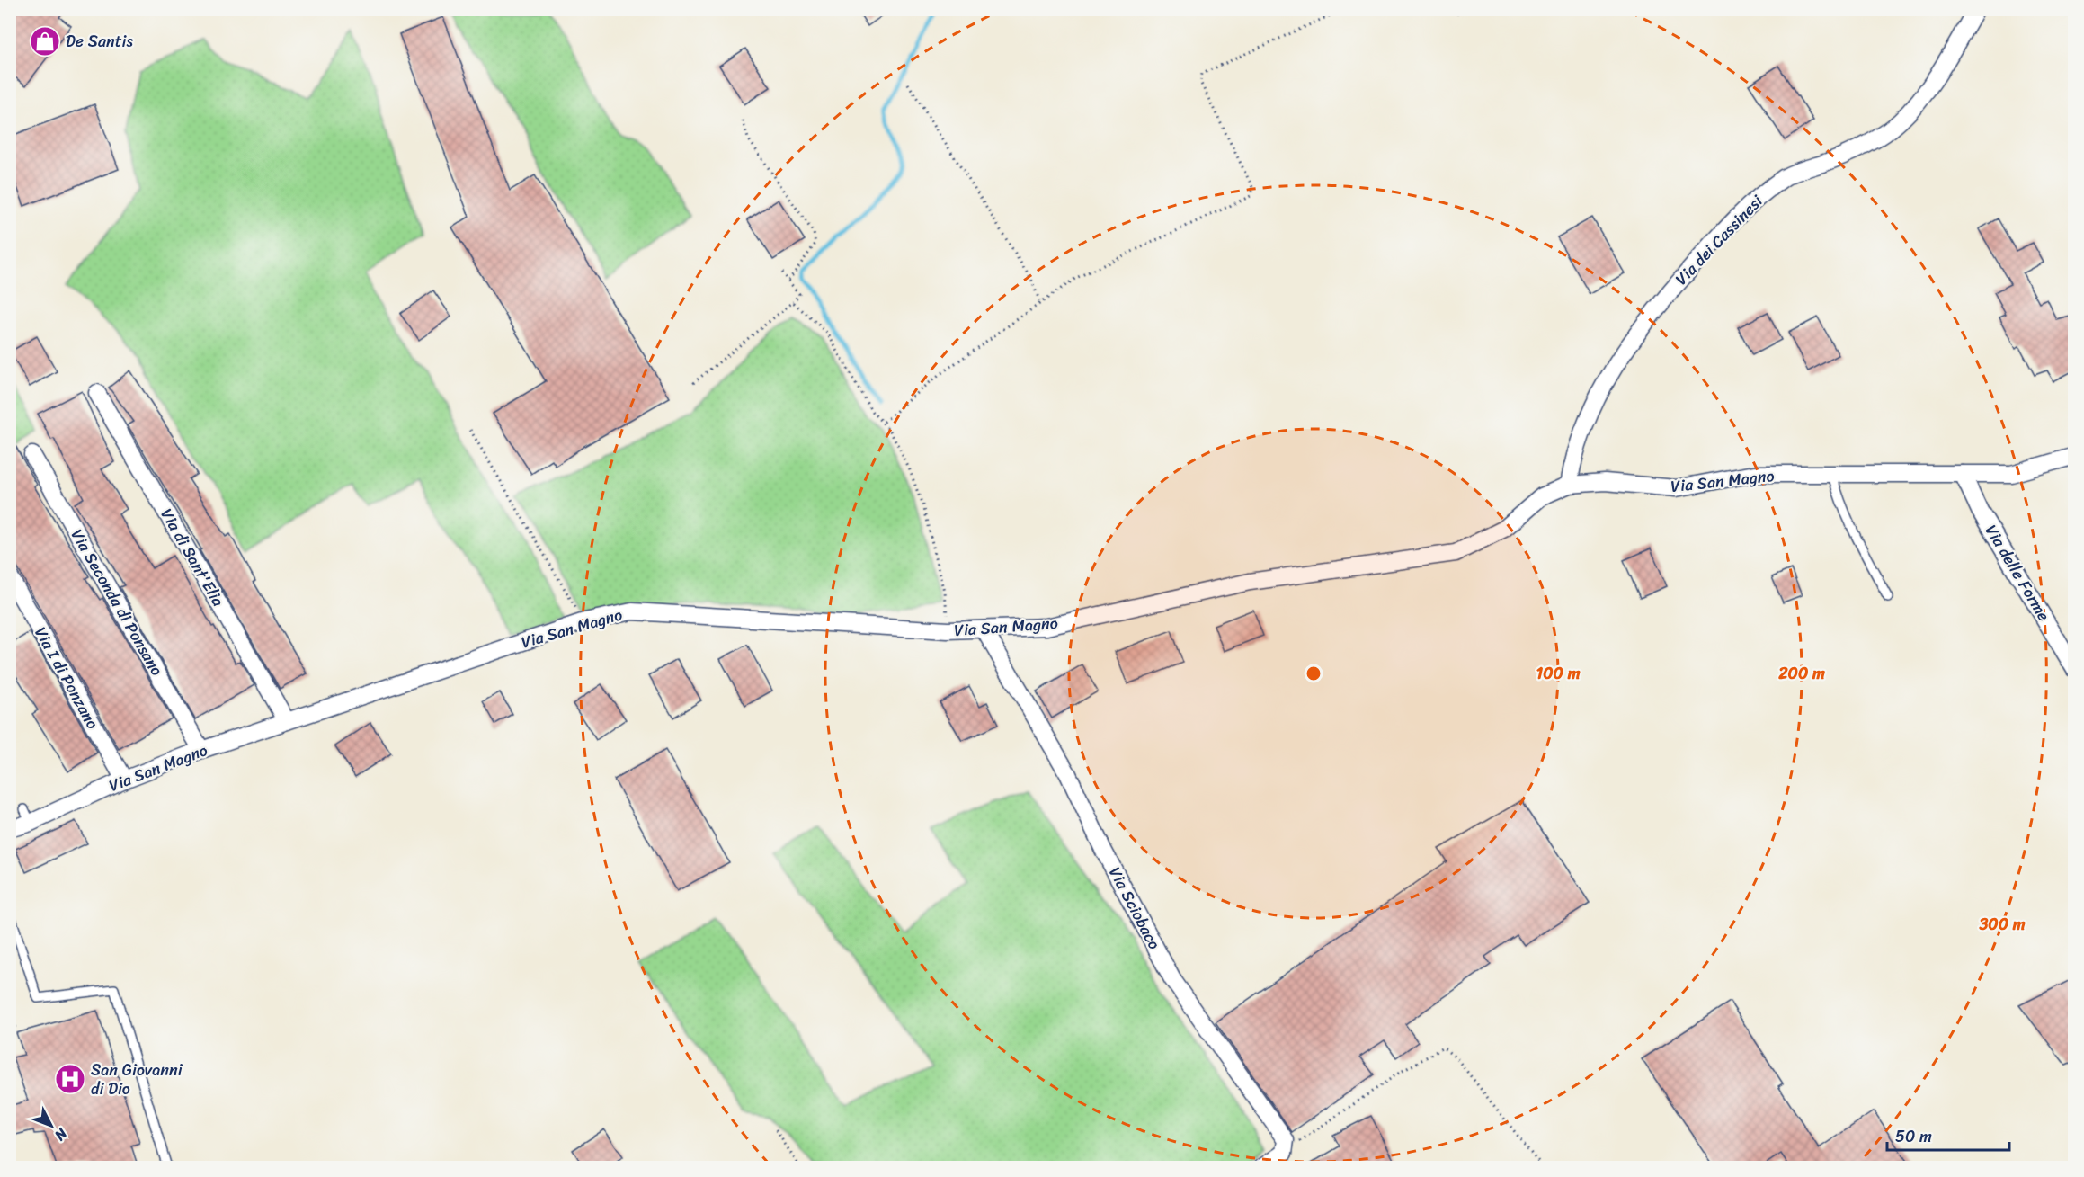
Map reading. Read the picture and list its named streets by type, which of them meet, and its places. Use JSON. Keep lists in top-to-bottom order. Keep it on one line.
{"streets":{"street":["Via dei Cassinesi","Via San Magno","Via di Sant'Elia","Via delle Forme","Via Seconda di Ponsano","Via I di Ponzano","Via Sciobaco"]},"crossings":[["Via dei Cassinesi","Via San Magno"],["Via San Magno","Via di Sant'Elia"],["Via San Magno","Via delle Forme"],["Via San Magno","Via Seconda di Ponsano"],["Via San Magno","Via I di Ponzano"],["Via San Magno","Via Sciobaco"]],"places":{"shop":["De Santis"],"hospital":["San Giovanni di Dio"]},"scale_bar":"50 m","north":"bottom right","rings":["100 m","200 m","300 m"]}
